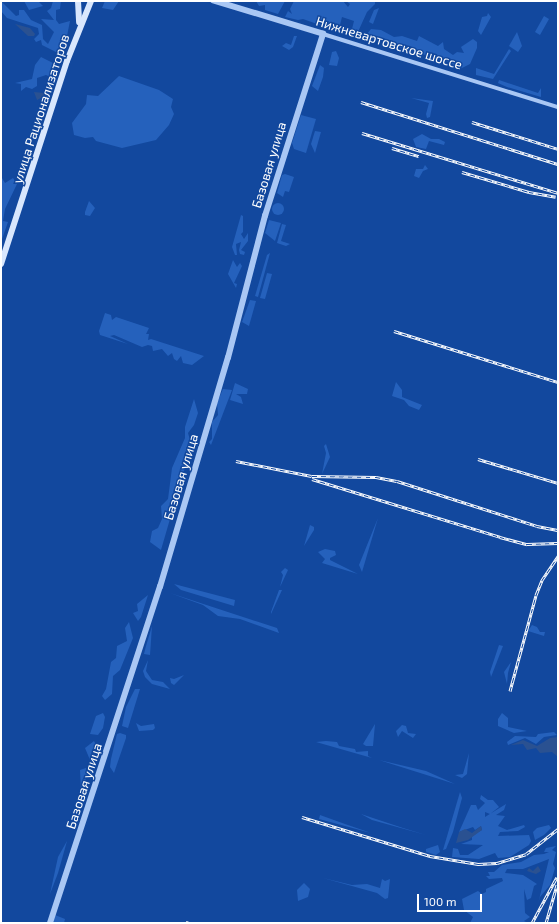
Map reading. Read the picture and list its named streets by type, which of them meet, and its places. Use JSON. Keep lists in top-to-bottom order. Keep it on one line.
{"streets":{"main road":["улица Рационализаторов"],"street":["Нижневартовское шоссе","Базовая улица"]},"crossings":[["Нижневартовское шоссе","Базовая улица"]],"scale_bar":"100 m"}
